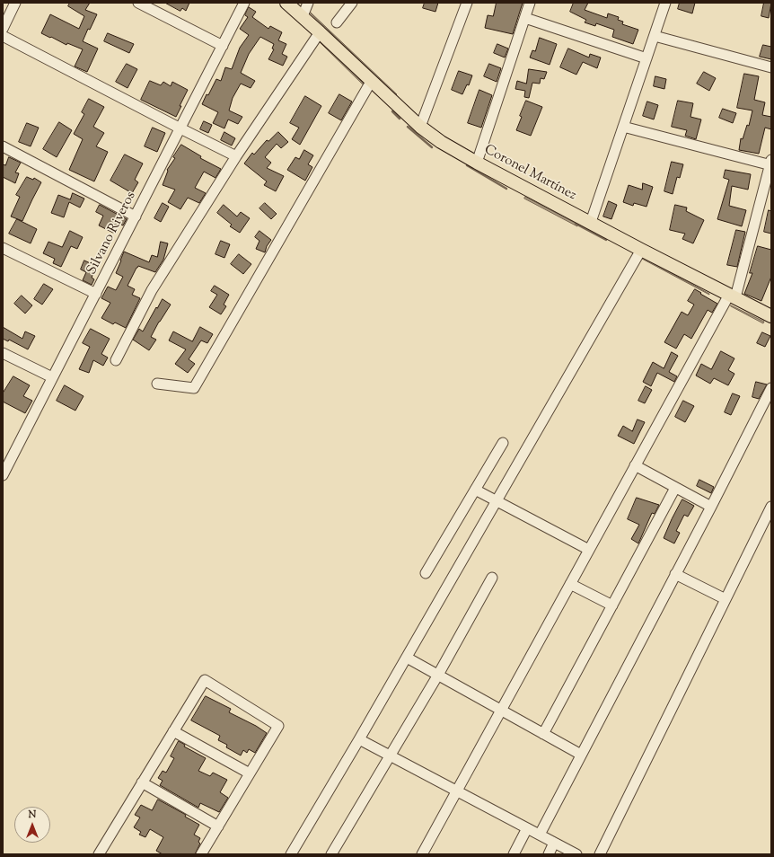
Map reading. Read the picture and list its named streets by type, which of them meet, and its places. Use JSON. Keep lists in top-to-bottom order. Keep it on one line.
{"streets":{"main road":["Coronel Martínez"],"street":["Silvano Riveros"]},"north":"top"}
